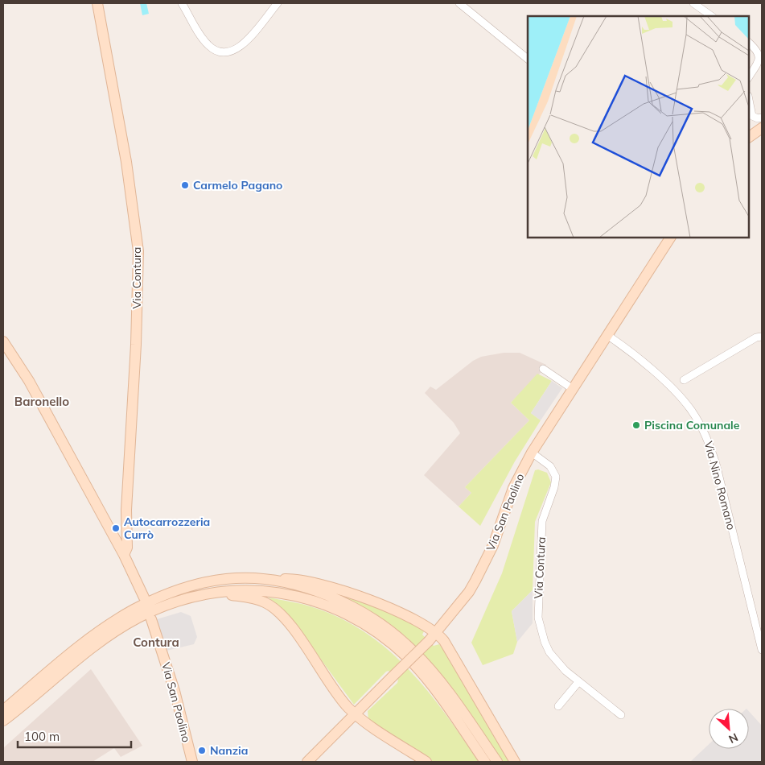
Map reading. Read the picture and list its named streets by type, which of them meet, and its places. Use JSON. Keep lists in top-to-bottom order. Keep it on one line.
{"streets":{"street":["Via Contura","Via Nino Romano","Via San Paolino"]},"crossings":[["Via Contura","Via San Paolino"],["Via Nino Romano","Via San Paolino"]],"districts":["Baronello","Contura"],"places":["Carmelo Pagano","Piscina Comunale","Autocarrozzeria Currò","Nanzia"],"scale_bar":"100 m","north":"bottom right"}
